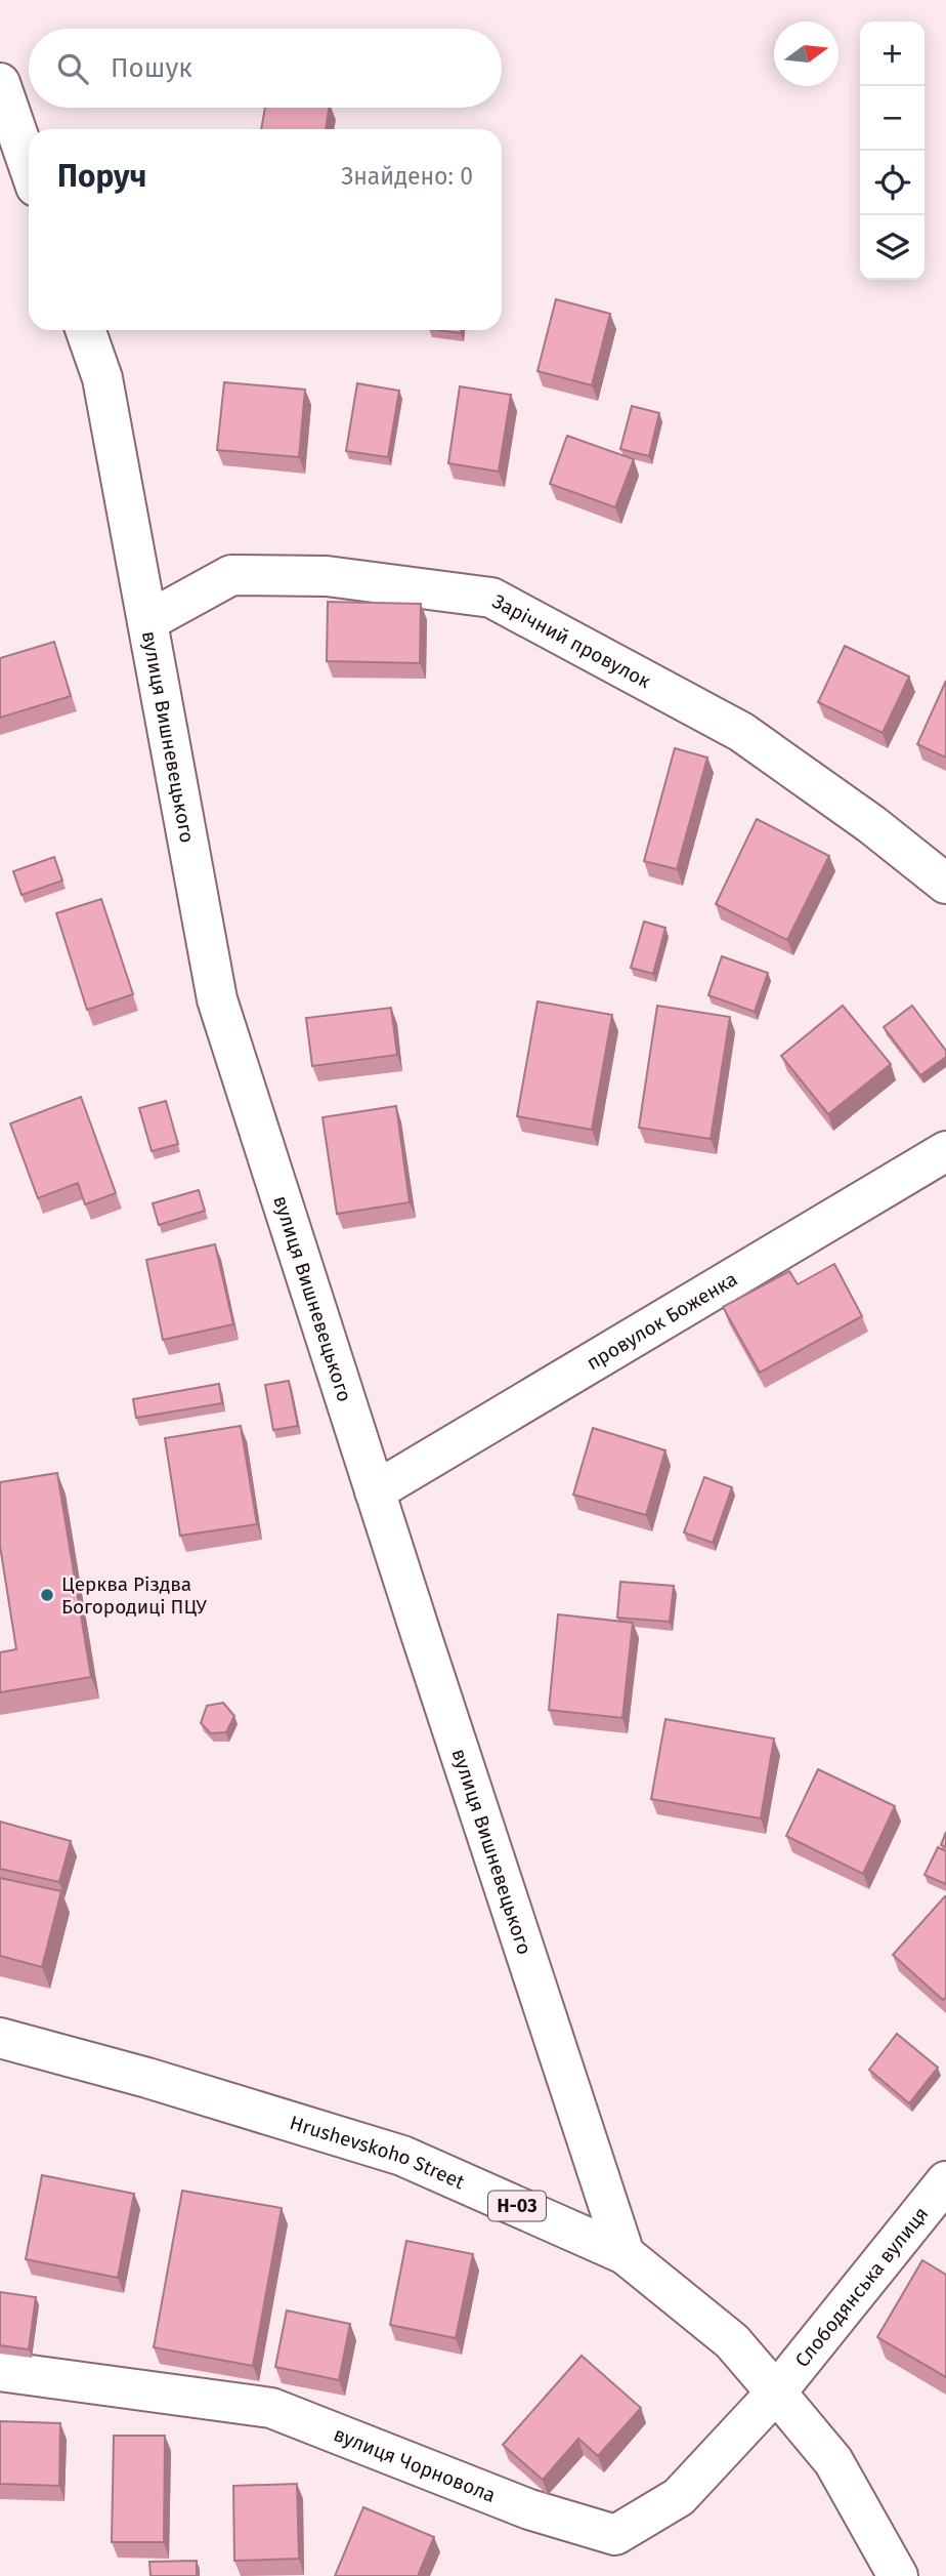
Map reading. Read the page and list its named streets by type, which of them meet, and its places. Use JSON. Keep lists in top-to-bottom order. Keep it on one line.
{"streets":{"street":["Зарічний провулок","вулиця Вишневецького","провулок Боженка","Hrushevskoho Street","Н-03","Слободянська вулиця","вулиця Чорновола"]},"crossings":[["Зарічний провулок","вулиця Вишневецького"],["вулиця Вишневецького","провулок Боженка"],["вулиця Вишневецького","Hrushevskoho Street"],["Hrushevskoho Street","Слободянська вулиця"],["Hrushevskoho Street","вулиця Чорновола"],["Слободянська вулиця","вулиця Чорновола"]],"places":["Церква Різдва Богородиці ПЦУ"],"north":"right","page":{"map_buttons":["+","−"],"search":"Пошук","heading":["Поруч","Знайдено: 0"]}}
